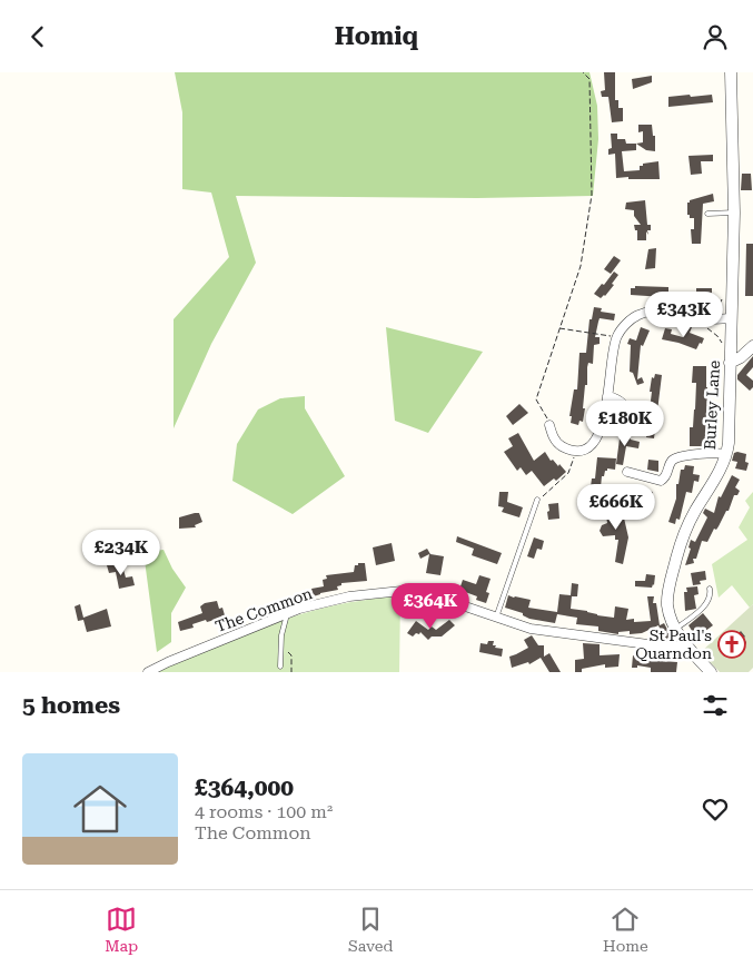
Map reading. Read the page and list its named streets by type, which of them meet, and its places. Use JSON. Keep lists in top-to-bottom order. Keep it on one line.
{"streets":{"street":["Burley Lane","The Common"]},"places":{"church":["St Paul's Quarndon"]},"page":{"header":"Homiq","price":["£343K","£180K","£666K","£234K","£364K"],"heading":"5 homes","list":[{"name":"£364,000","note":"4 rooms · 100 m² · The Common"}],"tabs":["Map","Saved","Home"]}}
